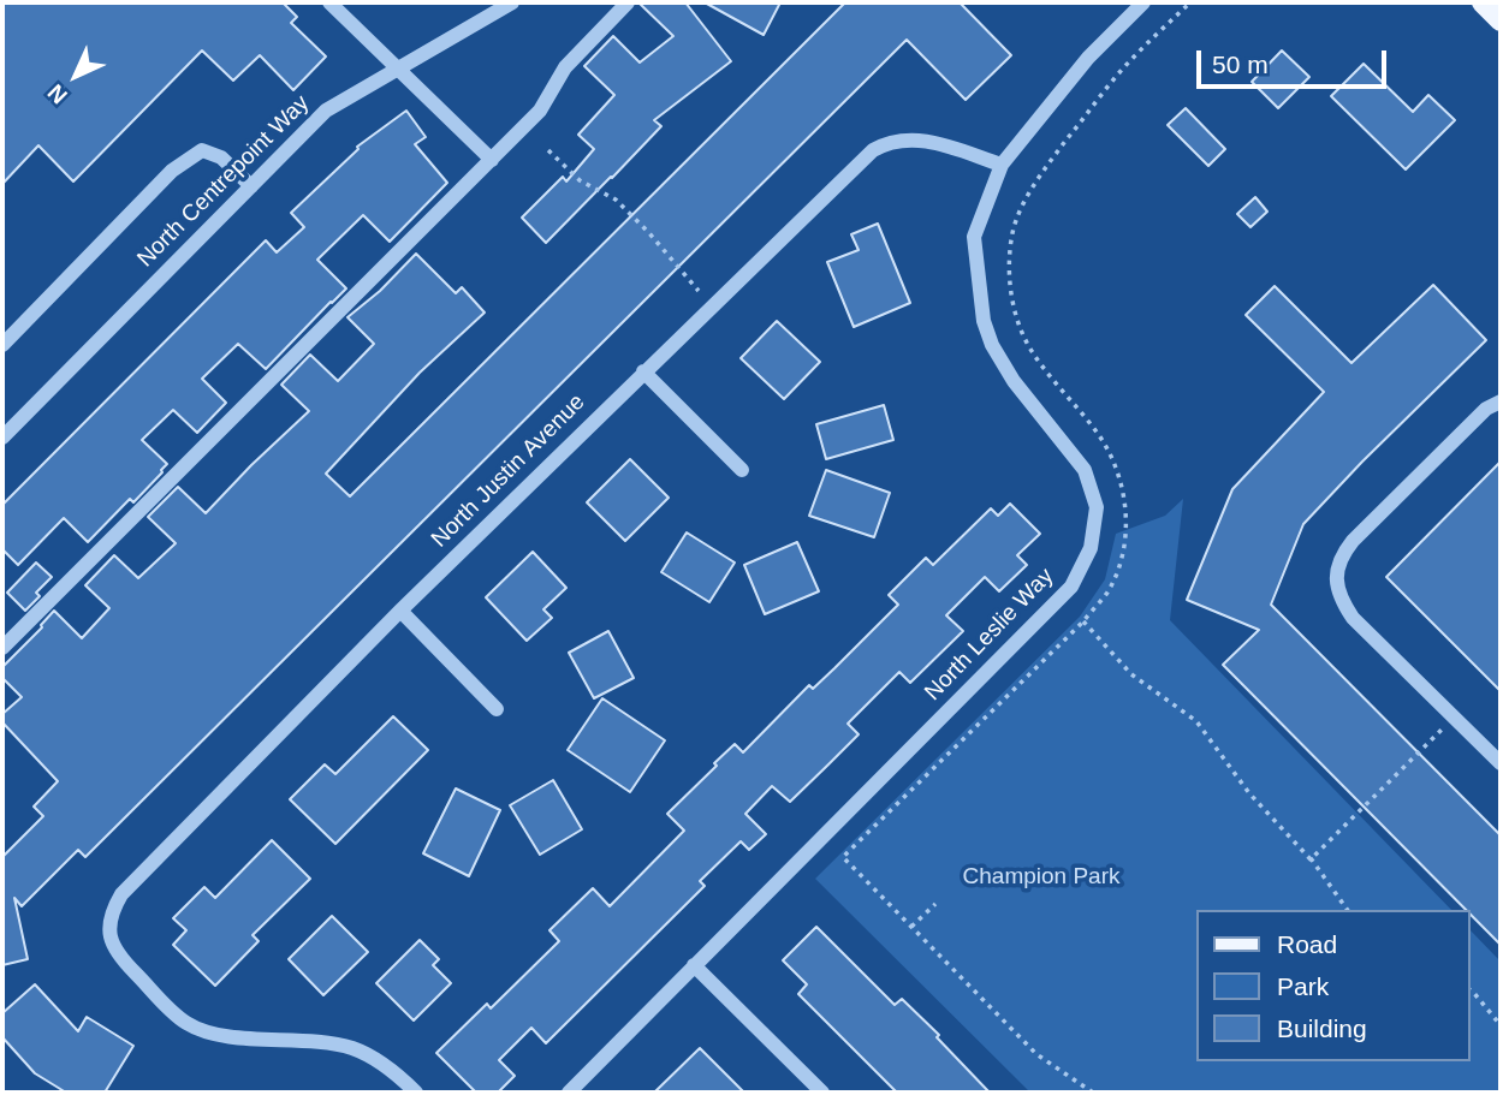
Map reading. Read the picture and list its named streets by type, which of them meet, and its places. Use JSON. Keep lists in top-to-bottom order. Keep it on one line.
{"streets":{"street":["North Centrepoint Way","North Justin Avenue","North Leslie Way"]},"crossings":[["North Justin Avenue","North Leslie Way"]],"parks":["Champion Park"],"legend":["Road","Park","Building"],"scale_bar":"50 m","north":"bottom left"}
